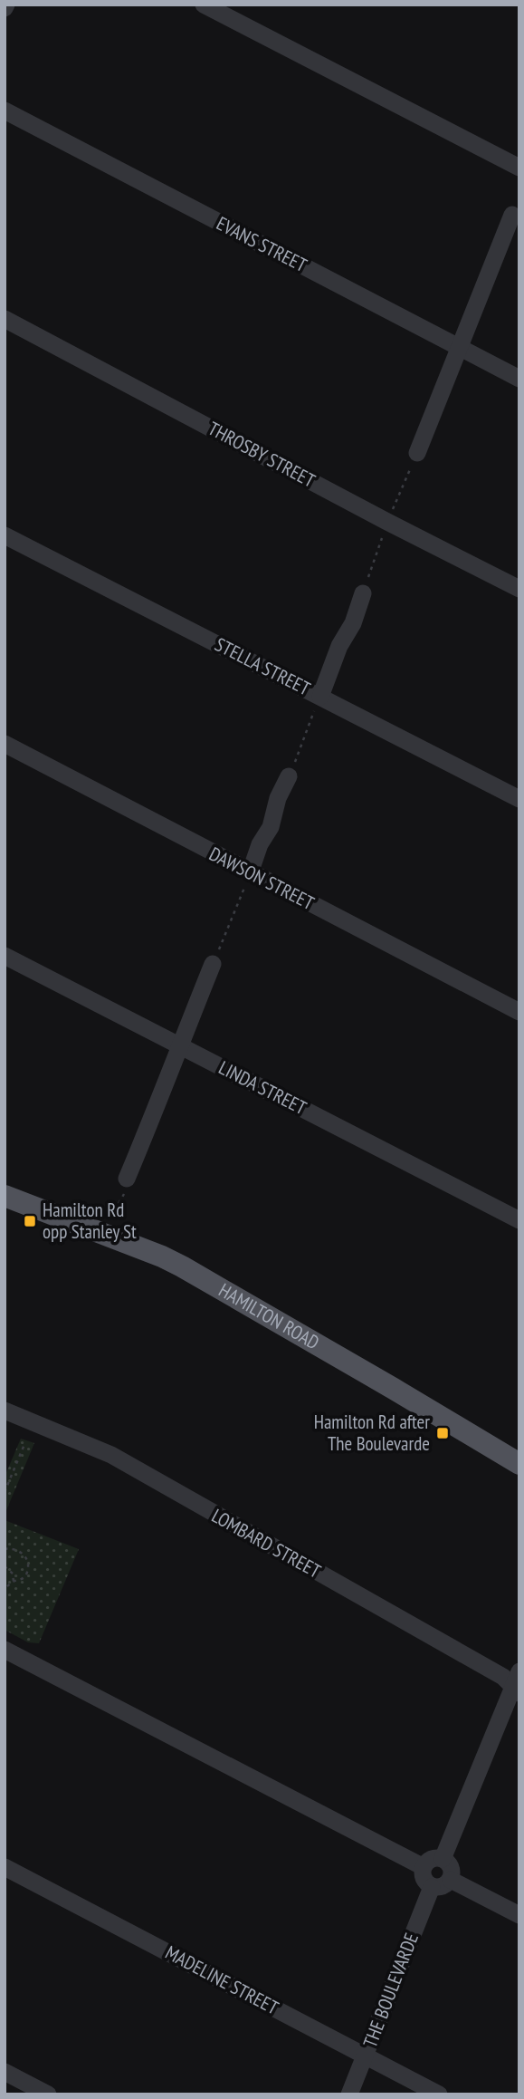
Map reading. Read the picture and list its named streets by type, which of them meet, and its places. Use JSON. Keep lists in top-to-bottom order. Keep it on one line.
{"streets":{"main road":["HAMILTON ROAD"],"street":["EVANS STREET","THROSBY STREET","STELLA STREET","DAWSON STREET","LINDA STREET","LOMBARD STREET","MADELINE STREET","THE BOULEVARDE"]},"crossings":[["MADELINE STREET","THE BOULEVARDE"]],"places":{"transit":["Hamilton Rd opp Stanley St","Hamilton Rd after The Boulevarde"]}}
